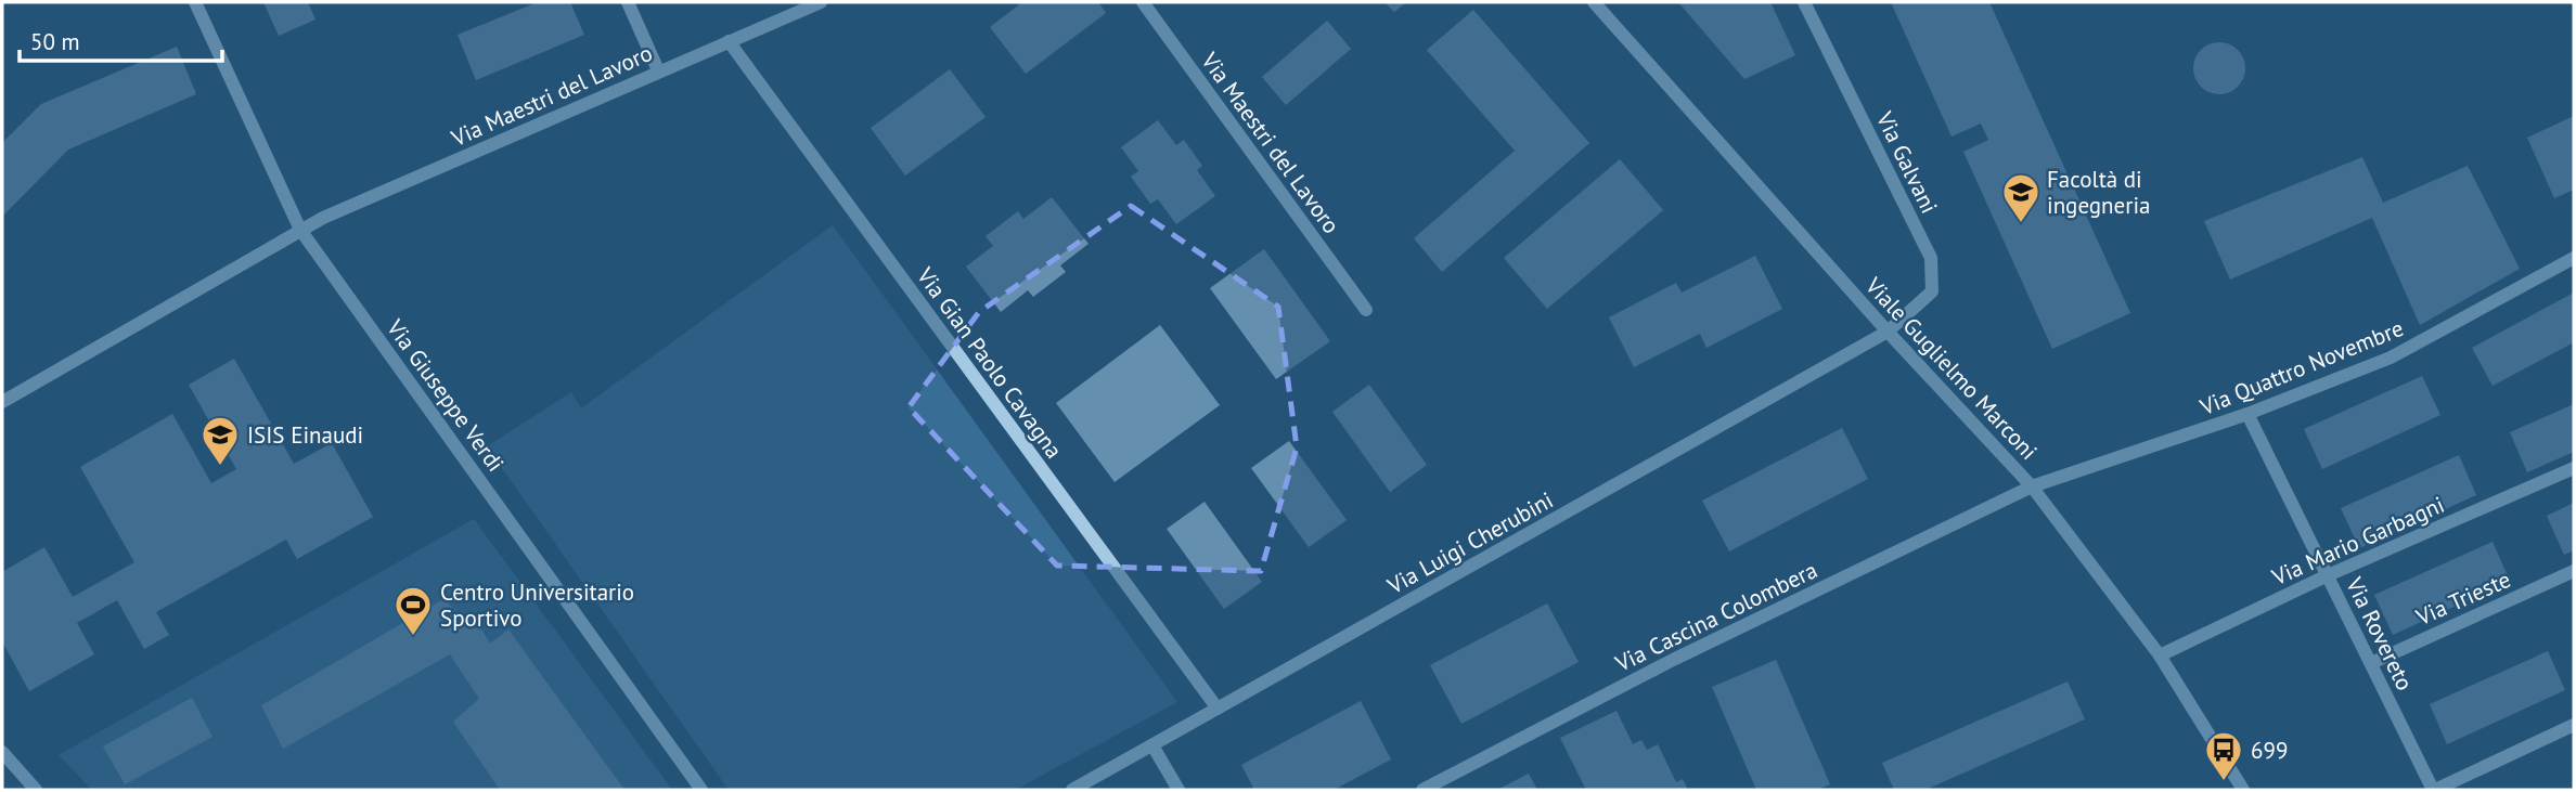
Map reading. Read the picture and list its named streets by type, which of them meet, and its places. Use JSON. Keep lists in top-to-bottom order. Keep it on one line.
{"streets":{"street":["Via Maestri del Lavoro","Via Galvani","Via Gian Paolo Cavagna","Via Quattro Novembre","Viale Guglielmo Marconi","Via Giuseppe Verdi","Via Mario Garbagni","Via Luigi Cherubini","Via Trieste","Via Cascina Colombera","Via Rovereto"]},"crossings":[["Via Maestri del Lavoro","Via Gian Paolo Cavagna"],["Via Maestri del Lavoro","Via Giuseppe Verdi"],["Via Galvani","Viale Guglielmo Marconi"],["Via Galvani","Via Luigi Cherubini"],["Via Gian Paolo Cavagna","Via Luigi Cherubini"],["Via Quattro Novembre","Viale Guglielmo Marconi"],["Via Quattro Novembre","Via Cascina Colombera"],["Via Quattro Novembre","Via Rovereto"],["Viale Guglielmo Marconi","Via Mario Garbagni"],["Viale Guglielmo Marconi","Via Luigi Cherubini"],["Viale Guglielmo Marconi","Via Cascina Colombera"],["Via Mario Garbagni","Via Rovereto"],["Via Trieste","Via Rovereto"]],"places":{"school or university":["Facoltà di ingegneria","ISIS Einaudi"],"sports":["Centro Universitario Sportivo"],"bus stop":["699"]},"scale_bar":"50 m"}
